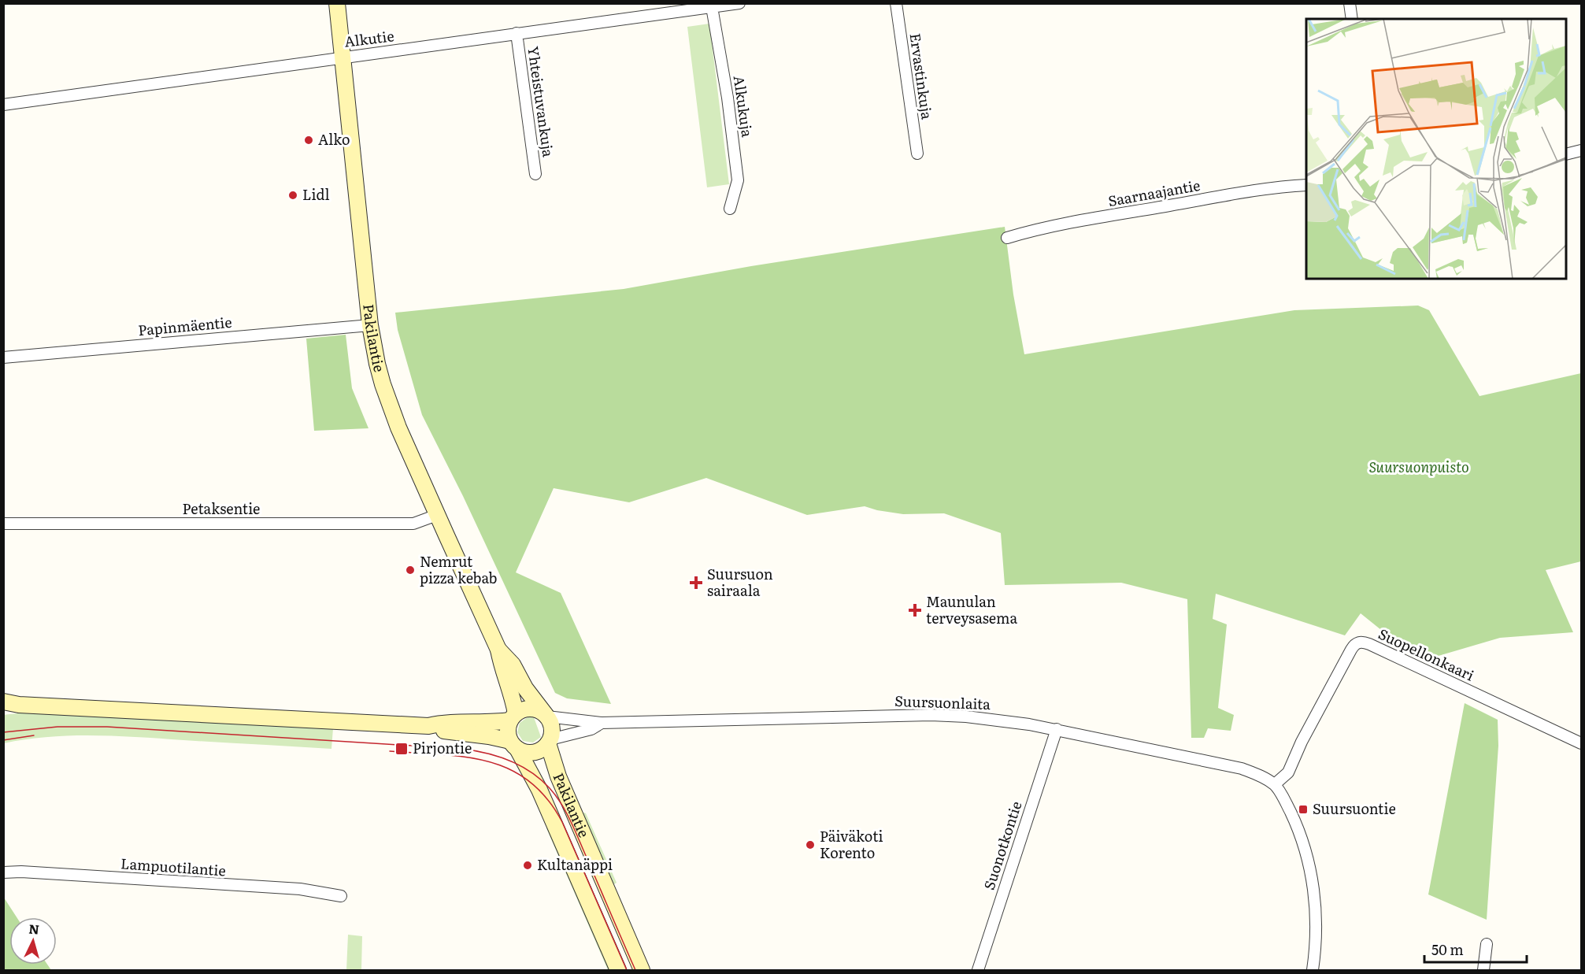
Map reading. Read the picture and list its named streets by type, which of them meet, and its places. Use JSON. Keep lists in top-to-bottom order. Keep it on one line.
{"streets":{"main road":["Pakilantie"],"street":["Alkutie","Ervastinkuja","Yhteistuvankuja","Alkukuja","Saarnaajantie","Papinmäentie","Petaksentie","Suopellonkaari","Suursuonlaita","Suonotkontie","Lampuotilantie"]},"crossings":[["Alkutie","Yhteistuvankuja"],["Alkutie","Alkukuja"],["Alkutie","Pakilantie"],["Papinmäentie","Pakilantie"],["Pakilantie","Petaksentie"],["Pakilantie","Suursuonlaita"],["Suopellonkaari","Suursuonlaita"],["Suursuonlaita","Suonotkontie"]],"parks":["Suursuonpuisto"],"places":{"other":["Alko","Lidl","Nemrut pizza kebab","Päiväkoti Korento","Kultanäppi"],"health":["Suursuon sairaala","Maunulan terveysasema"],"transit":["Pirjontie","Suursuontie"]},"scale_bar":"50 m","north":"top"}
